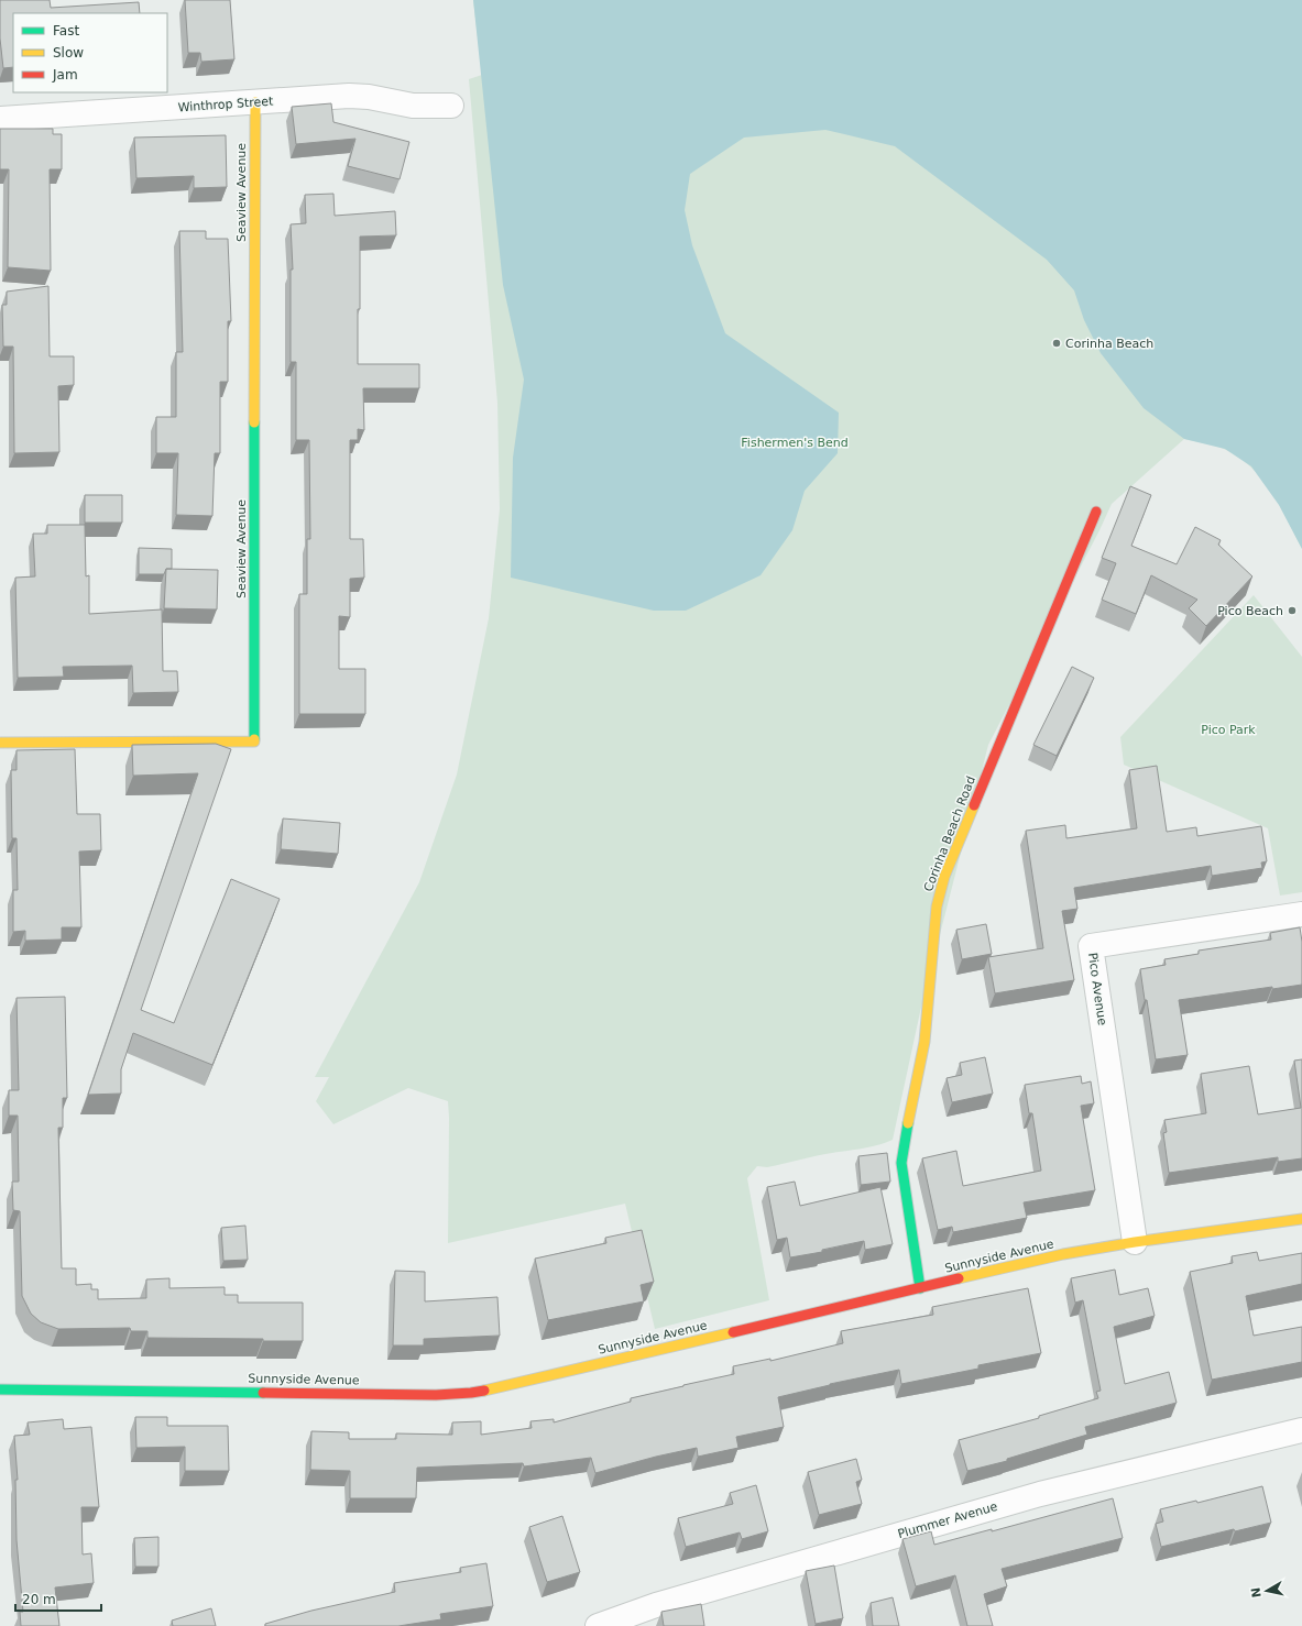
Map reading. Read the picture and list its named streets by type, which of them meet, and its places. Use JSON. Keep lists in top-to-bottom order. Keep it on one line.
{"streets":{"street":["Winthrop Street","Seaview Avenue","Corinha Beach Road","Pico Avenue","Sunnyside Avenue","Plummer Avenue"]},"crossings":[["Winthrop Street","Seaview Avenue"],["Corinha Beach Road","Sunnyside Avenue"],["Pico Avenue","Sunnyside Avenue"]],"parks":["Fishermen's Bend","Pico Park"],"places":["Corinha Beach","Pico Beach"],"legend":["Fast","Slow","Jam"],"scale_bar":"20 m","north":"left"}
